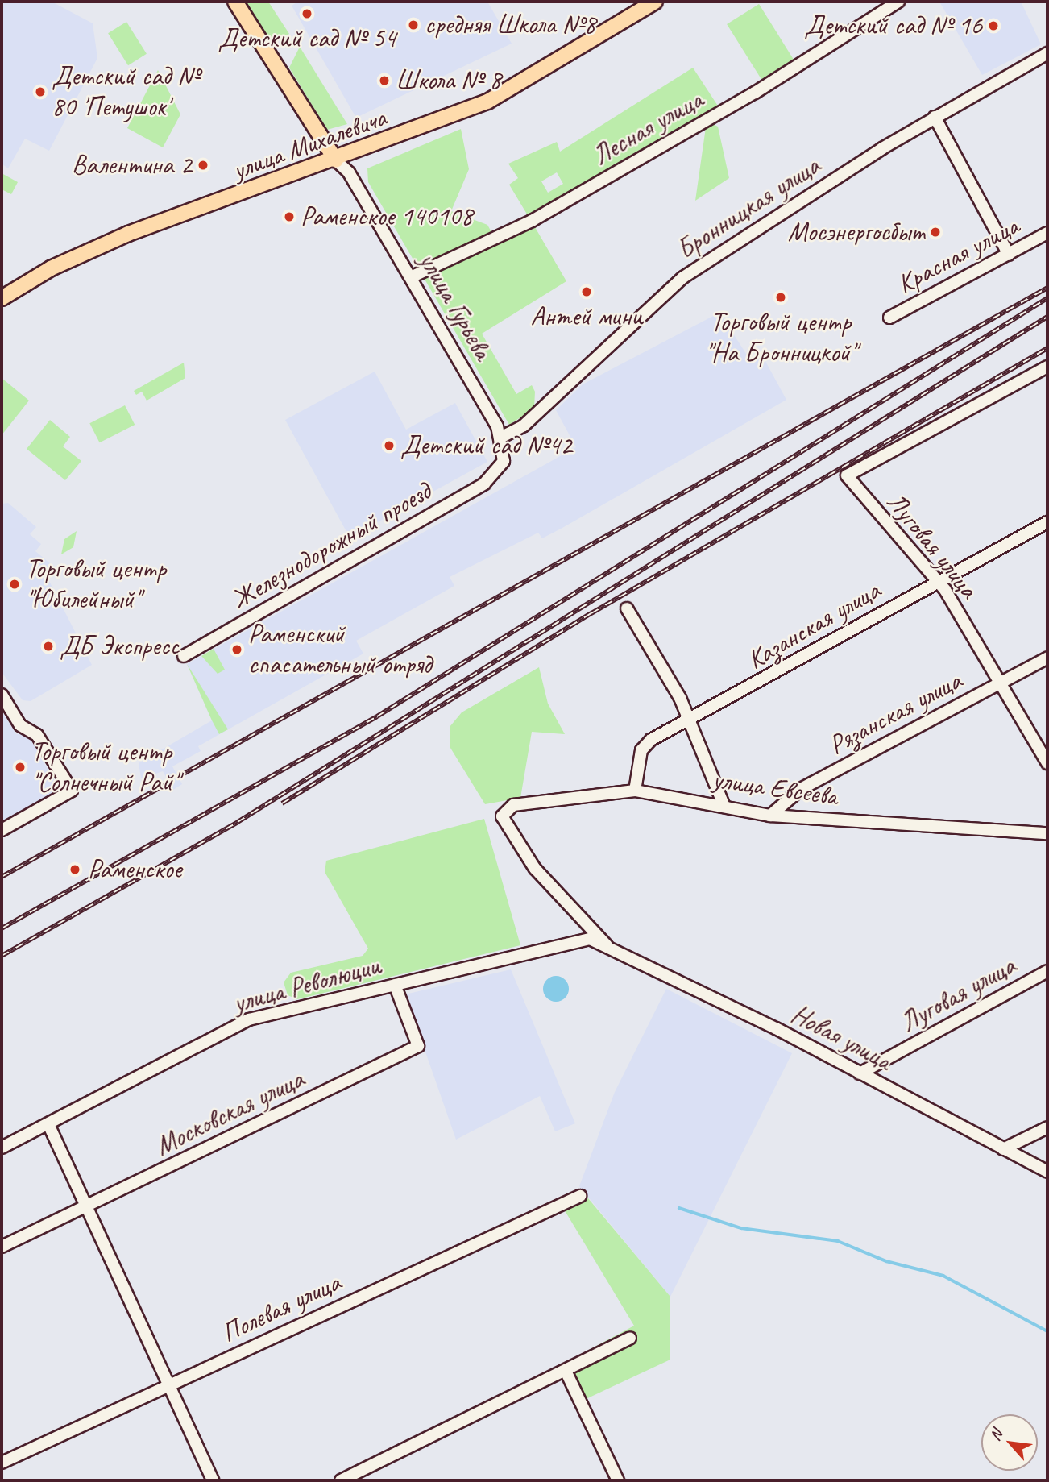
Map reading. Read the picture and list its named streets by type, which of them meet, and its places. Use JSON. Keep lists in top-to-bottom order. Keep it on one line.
{"streets":{"main road":["улица Михалевича","улица Гурьева"],"street":["Лесная улица","Бронницкая улица","Красная улица","Железнодорожный проезд","Луговая улица","Казанская улица","Рязанская улица","улица Евсеева","улица Революции","Новая улица","Московская улица","Полевая улица"]},"crossings":[["Лесная улица","улица Гурьева"],["улица Михалевича","улица Гурьева"],["Бронницкая улица","улица Гурьева"],["Бронницкая улица","Железнодорожный проезд"],["улица Гурьева","Железнодорожный проезд"],["Луговая улица","Казанская улица"],["Луговая улица","Рязанская улица"],["Луговая улица","Новая улица"],["Казанская улица","улица Евсеева"],["Рязанская улица","улица Евсеева"],["улица Евсеева","улица Революции"],["улица Евсеева","Новая улица"],["улица Революции","Новая улица"],["улица Революции","Московская улица"]],"places":["Детский сад № 54","средняя Школа №8","Детский сад № 16","Школа № 8","Детский сад № 80 'Петушок'","Валентина 2","Раменское 140108","Мосэнергосбыт","Антей мини","Торговый центр \"На Бронницкой\"","Детский сад №42","Торговый центр \"Юбилейный\"","ДБ Экспресс","Раменский спасательный отряд","Торговый центр \"Солнечный Рай\"","Раменское"],"north":"top left"}
